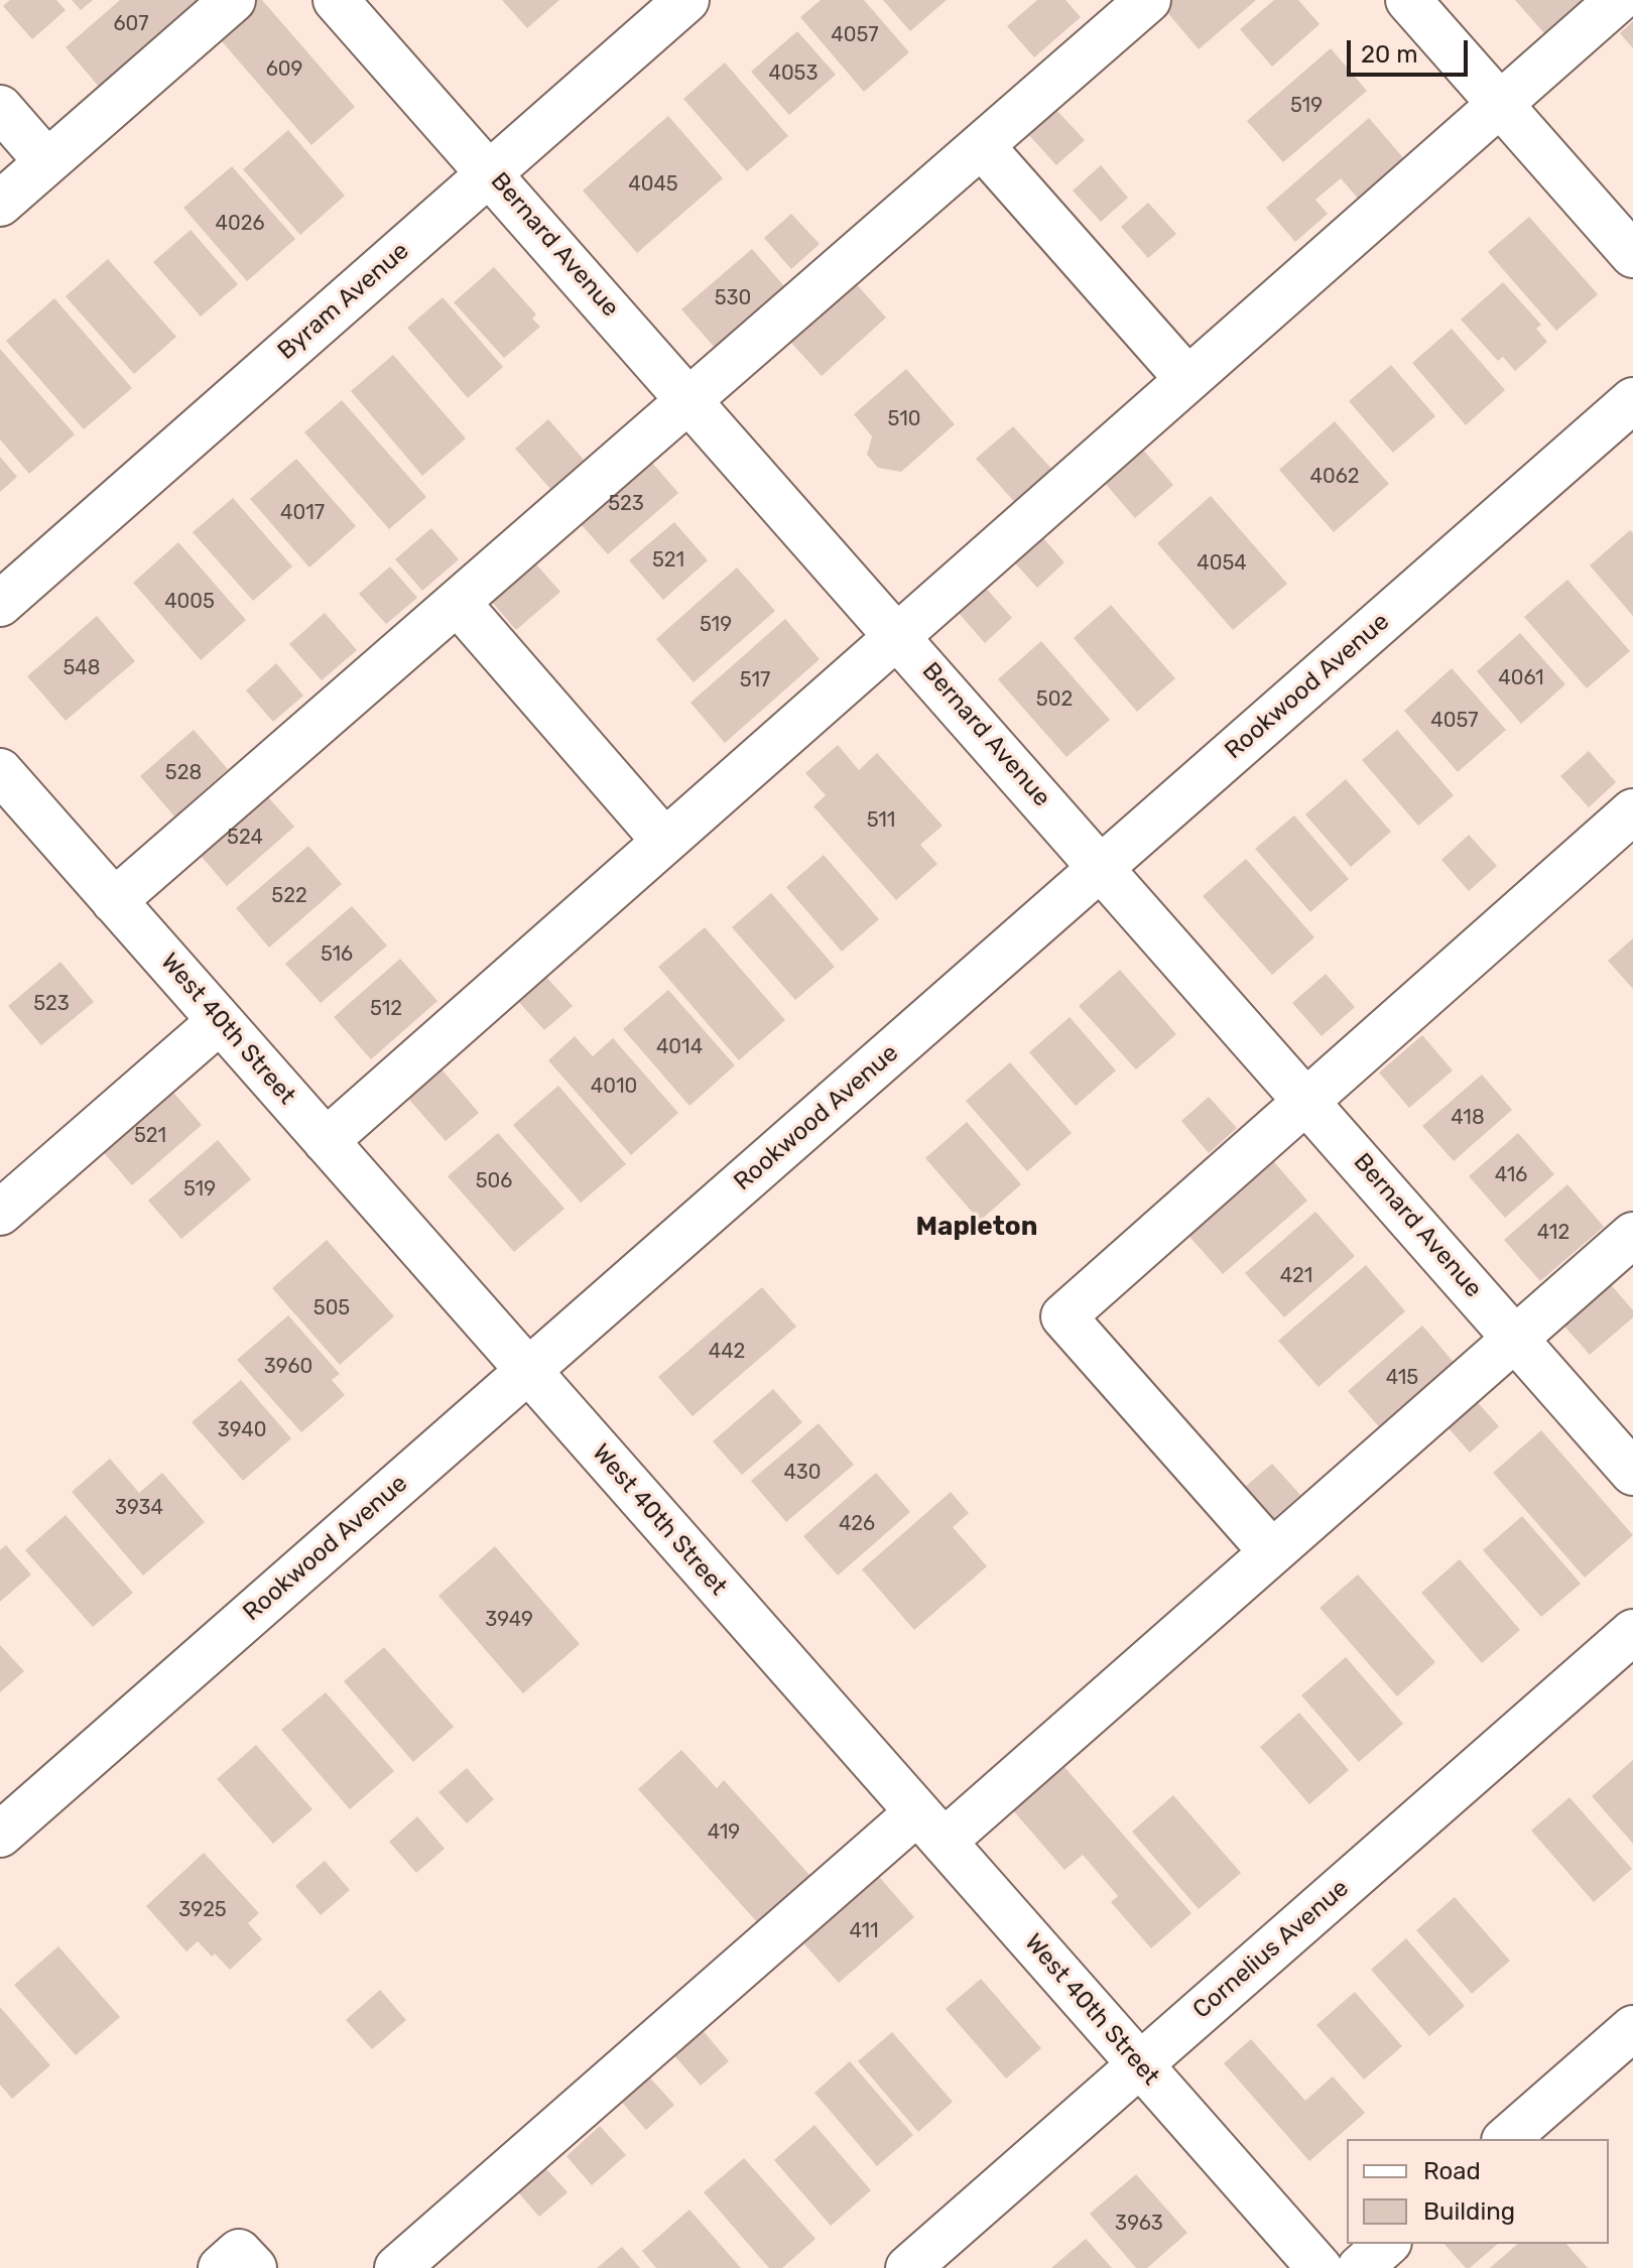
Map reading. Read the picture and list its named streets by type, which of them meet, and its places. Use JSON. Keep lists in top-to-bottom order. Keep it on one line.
{"streets":{"street":["Bernard Avenue","Byram Avenue","Rookwood Avenue","West 40th Street","Cornelius Avenue"]},"crossings":[["Bernard Avenue","Byram Avenue"],["Bernard Avenue","Rookwood Avenue"],["Rookwood Avenue","West 40th Street"],["West 40th Street","Cornelius Avenue"]],"districts":["Mapleton"],"house_numbers":["607","4057","609","4053","519","4045","4026","530","510","4062","523","4017","521","4054","4005","519","548","4061","517","502","4057","528","511","524","522","516","523","512","4014","4010","418","521","416","506","519","412","421","505","442","3960","415","3940","430","3934","426","3949","419","3925","411","3963"],"legend":["Road","Building"],"scale_bar":"20 m"}
